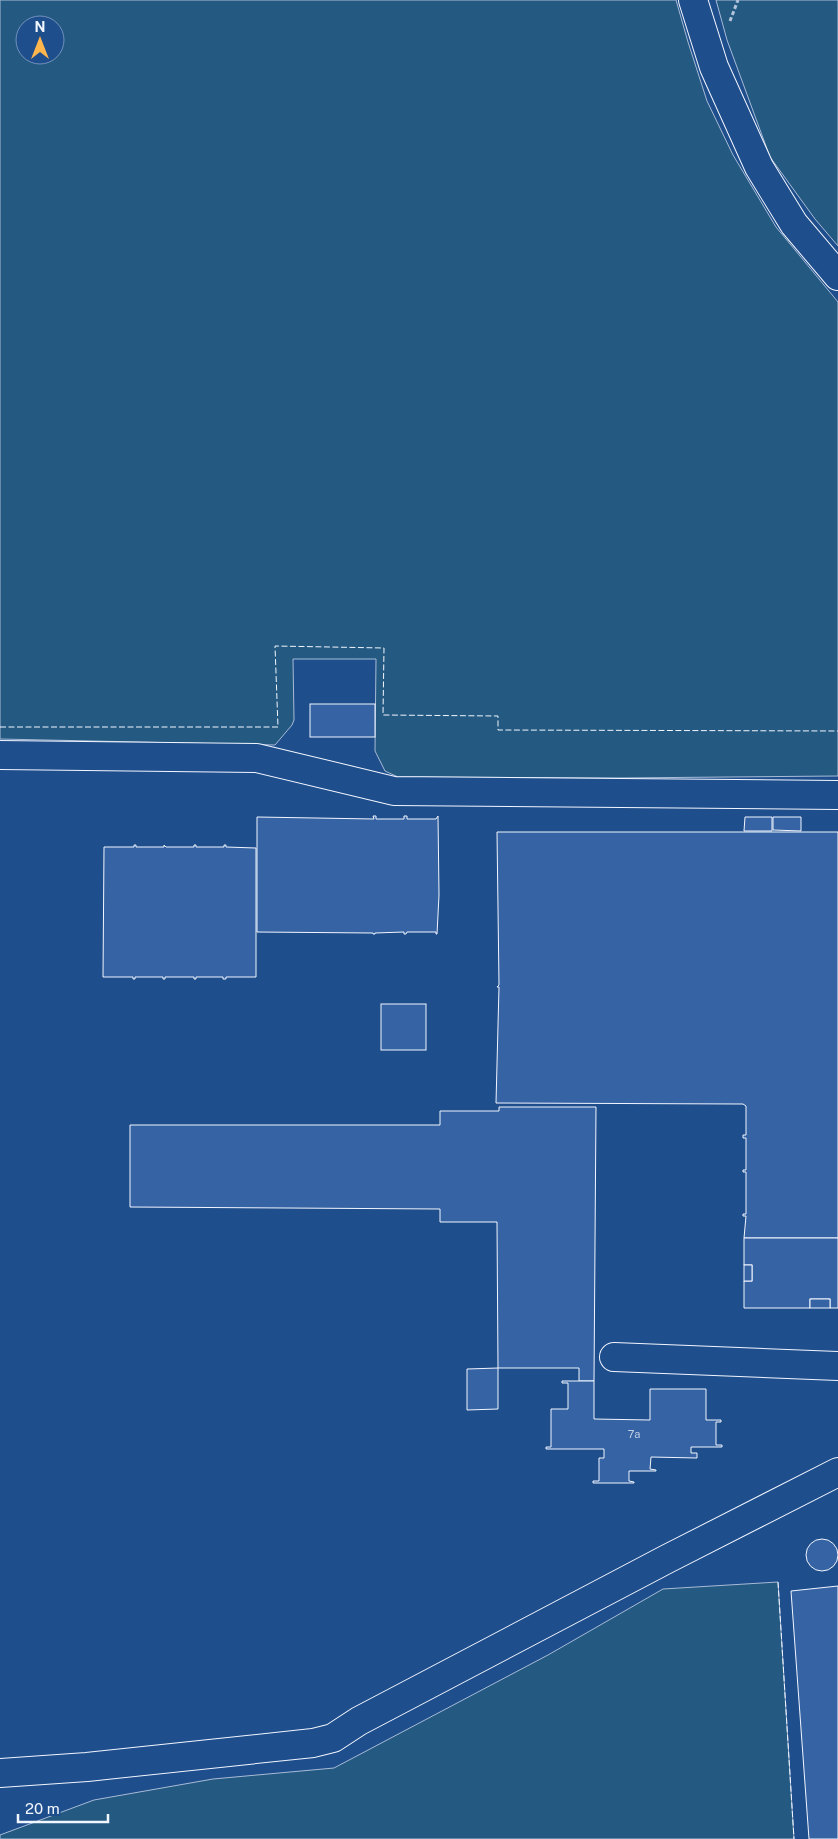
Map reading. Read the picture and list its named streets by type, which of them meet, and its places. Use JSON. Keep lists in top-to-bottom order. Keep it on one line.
{"house_numbers":["7a"],"scale_bar":"20 m","north":"top"}
